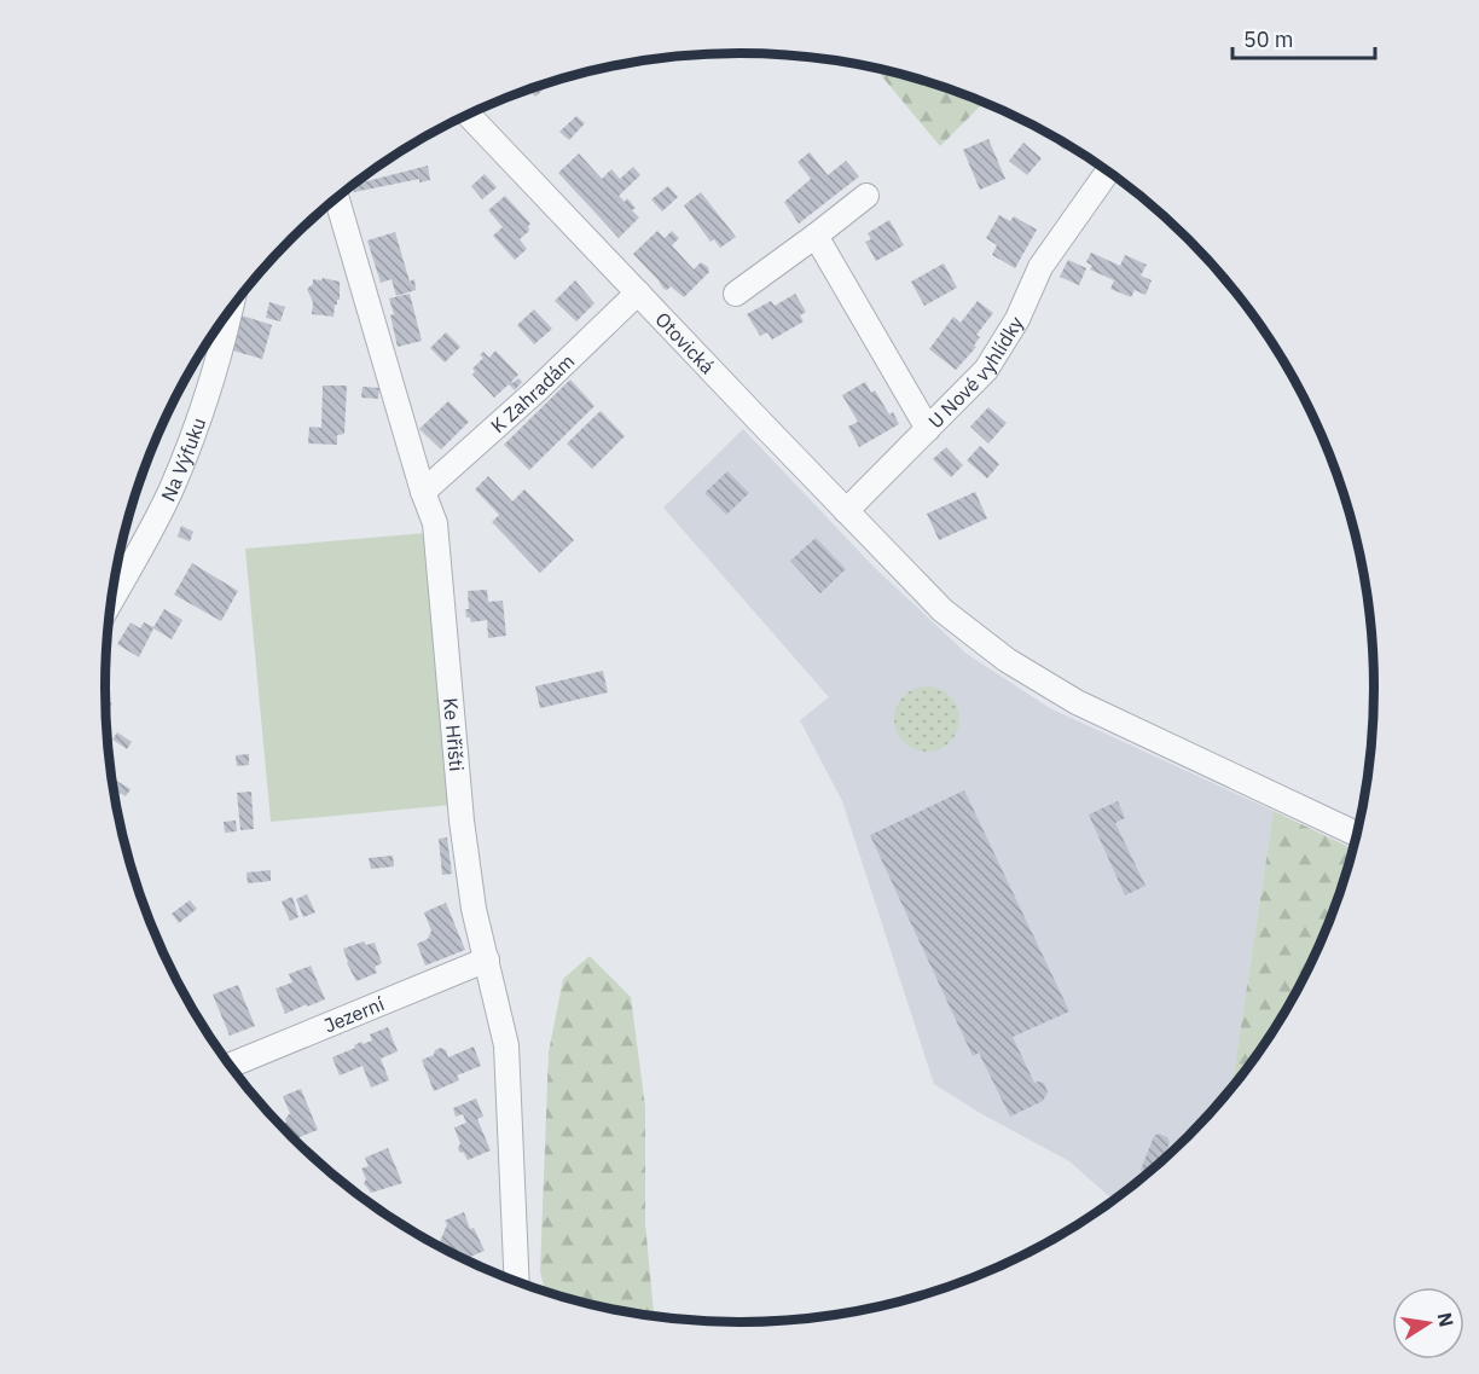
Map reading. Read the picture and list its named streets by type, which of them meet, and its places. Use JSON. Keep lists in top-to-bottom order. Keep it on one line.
{"streets":{"street":["Otovická","U Nové vyhlídky","K Zahradám","Na Výfuku","Ke Hřišti","Jezerní"]},"crossings":[["Otovická","K Zahradám"],["K Zahradám","Ke Hřišti"],["Ke Hřišti","Jezerní"]],"scale_bar":"50 m","north":"right"}
